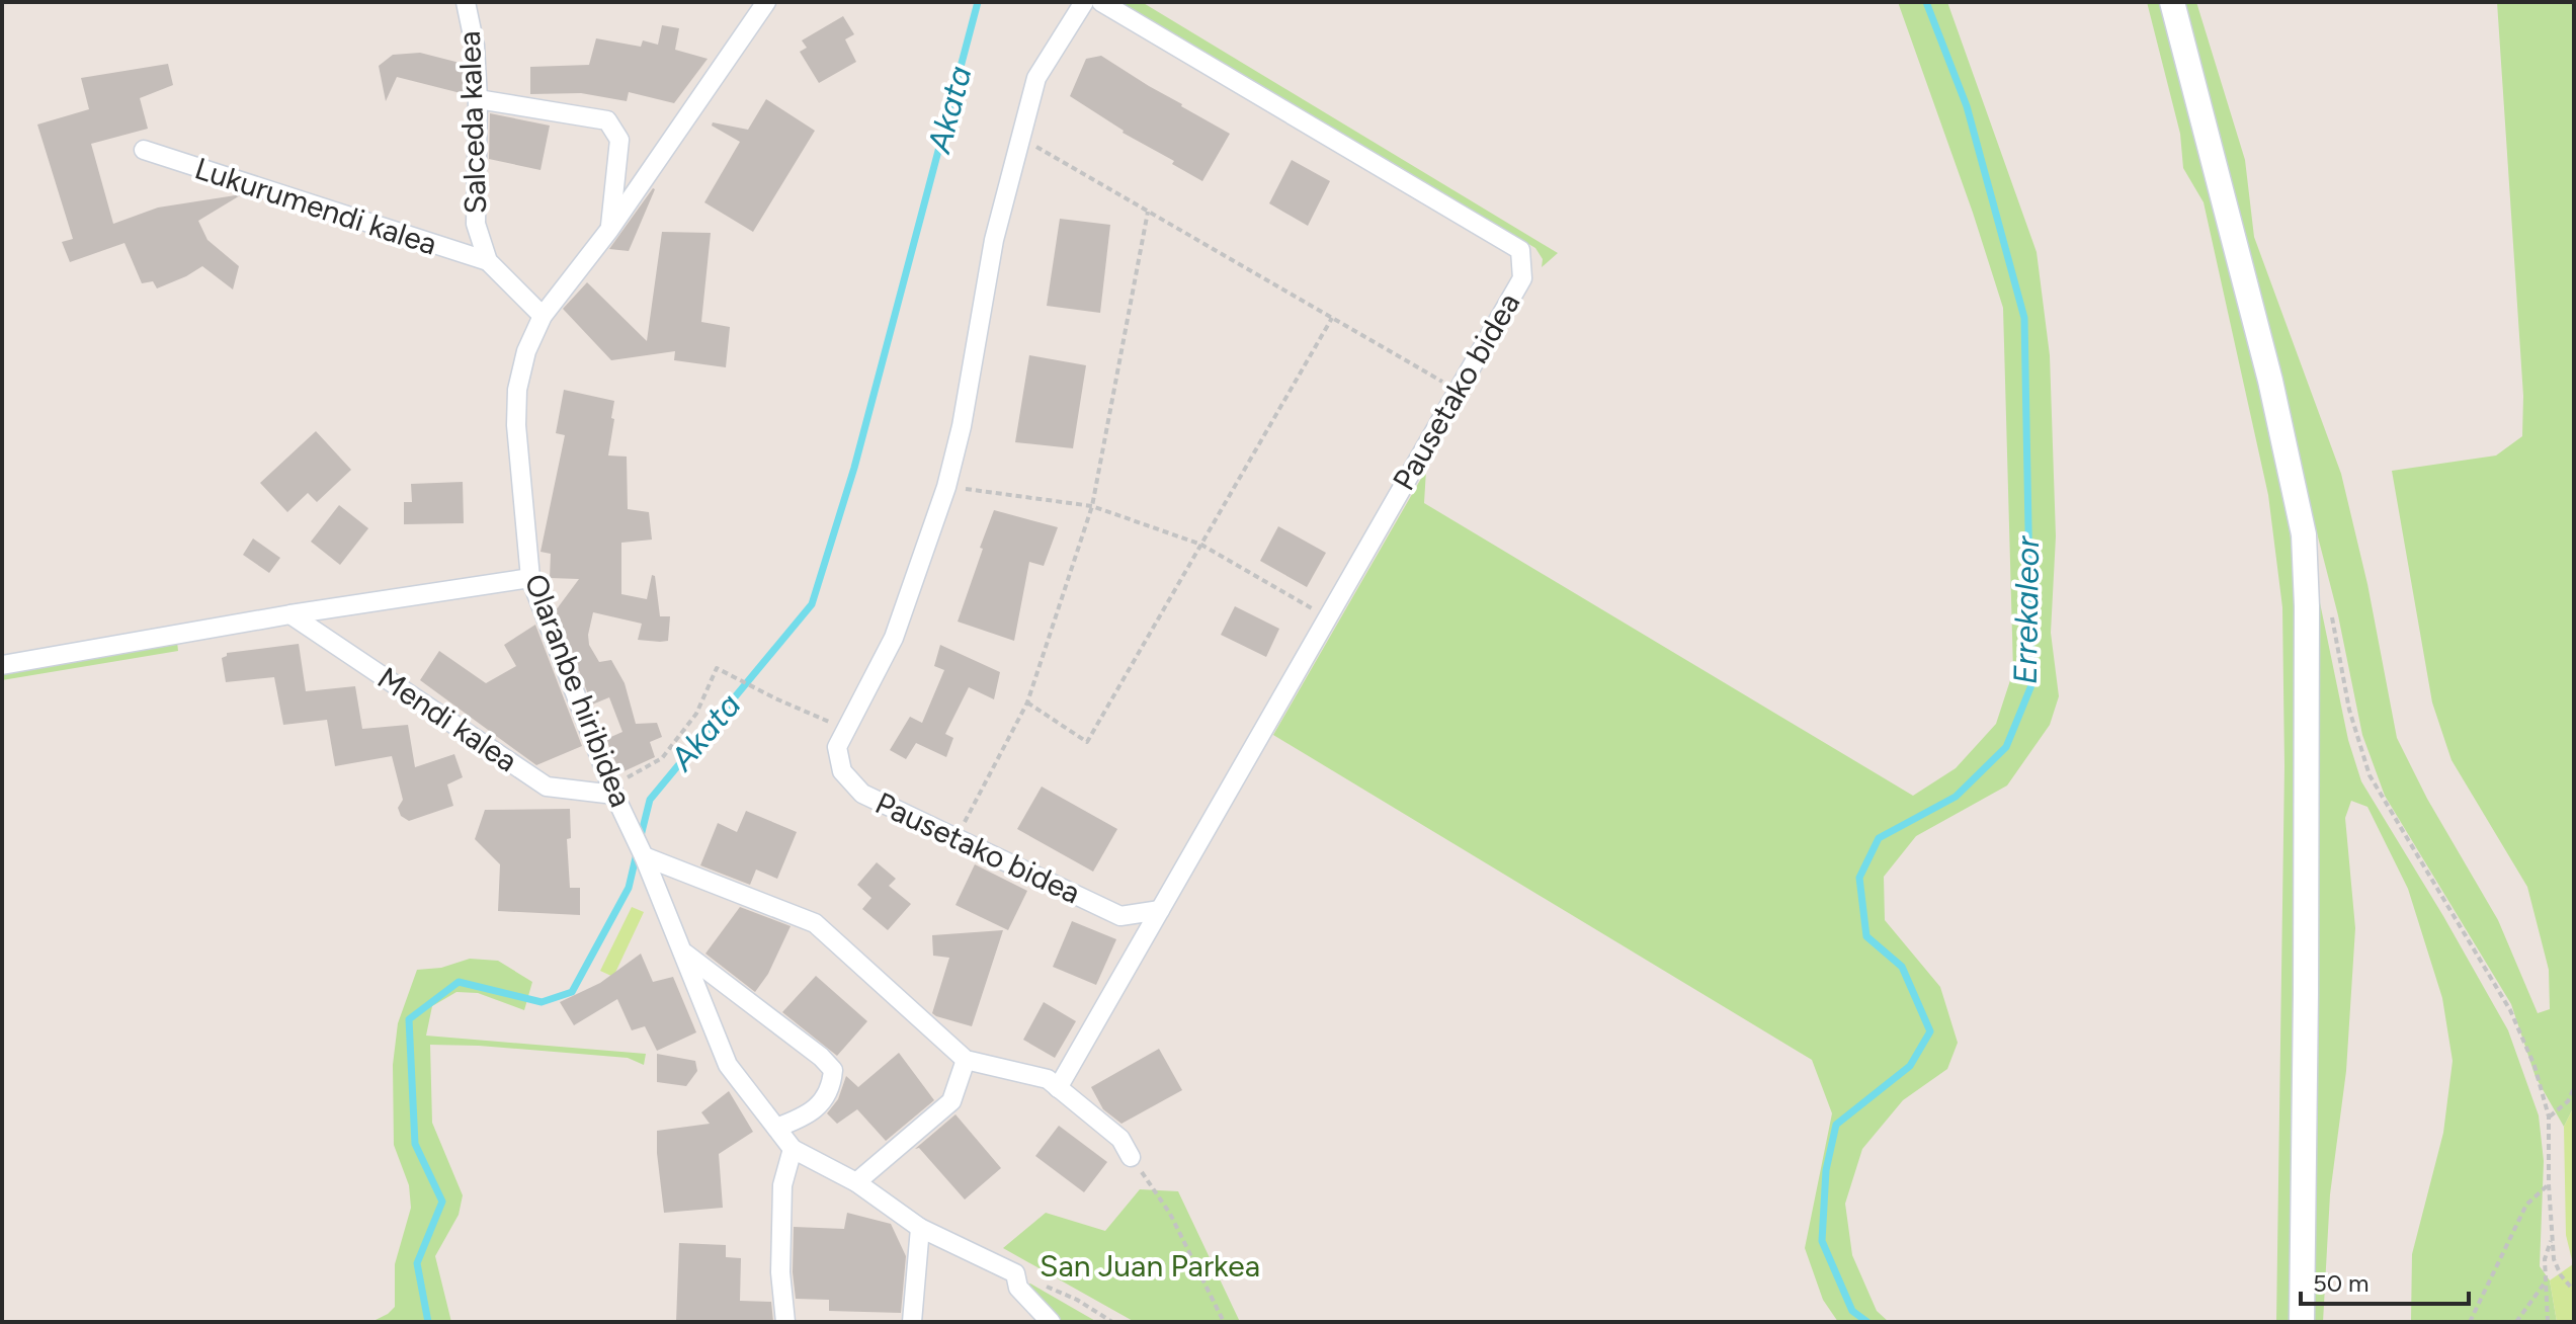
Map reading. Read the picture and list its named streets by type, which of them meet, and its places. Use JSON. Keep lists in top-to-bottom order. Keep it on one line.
{"streets":{"street":["Salceda kalea","Lukurumendi kalea","Pausetako bidea","Olaranbe hiribidea","Mendi kalea"]},"crossings":[["Salceda kalea","Lukurumendi kalea"],["Salceda kalea","Olaranbe hiribidea"],["Olaranbe hiribidea","Mendi kalea"]],"water":["Akata","Errekaleor"],"parks":["San Juan Parkea"],"scale_bar":"50 m"}
